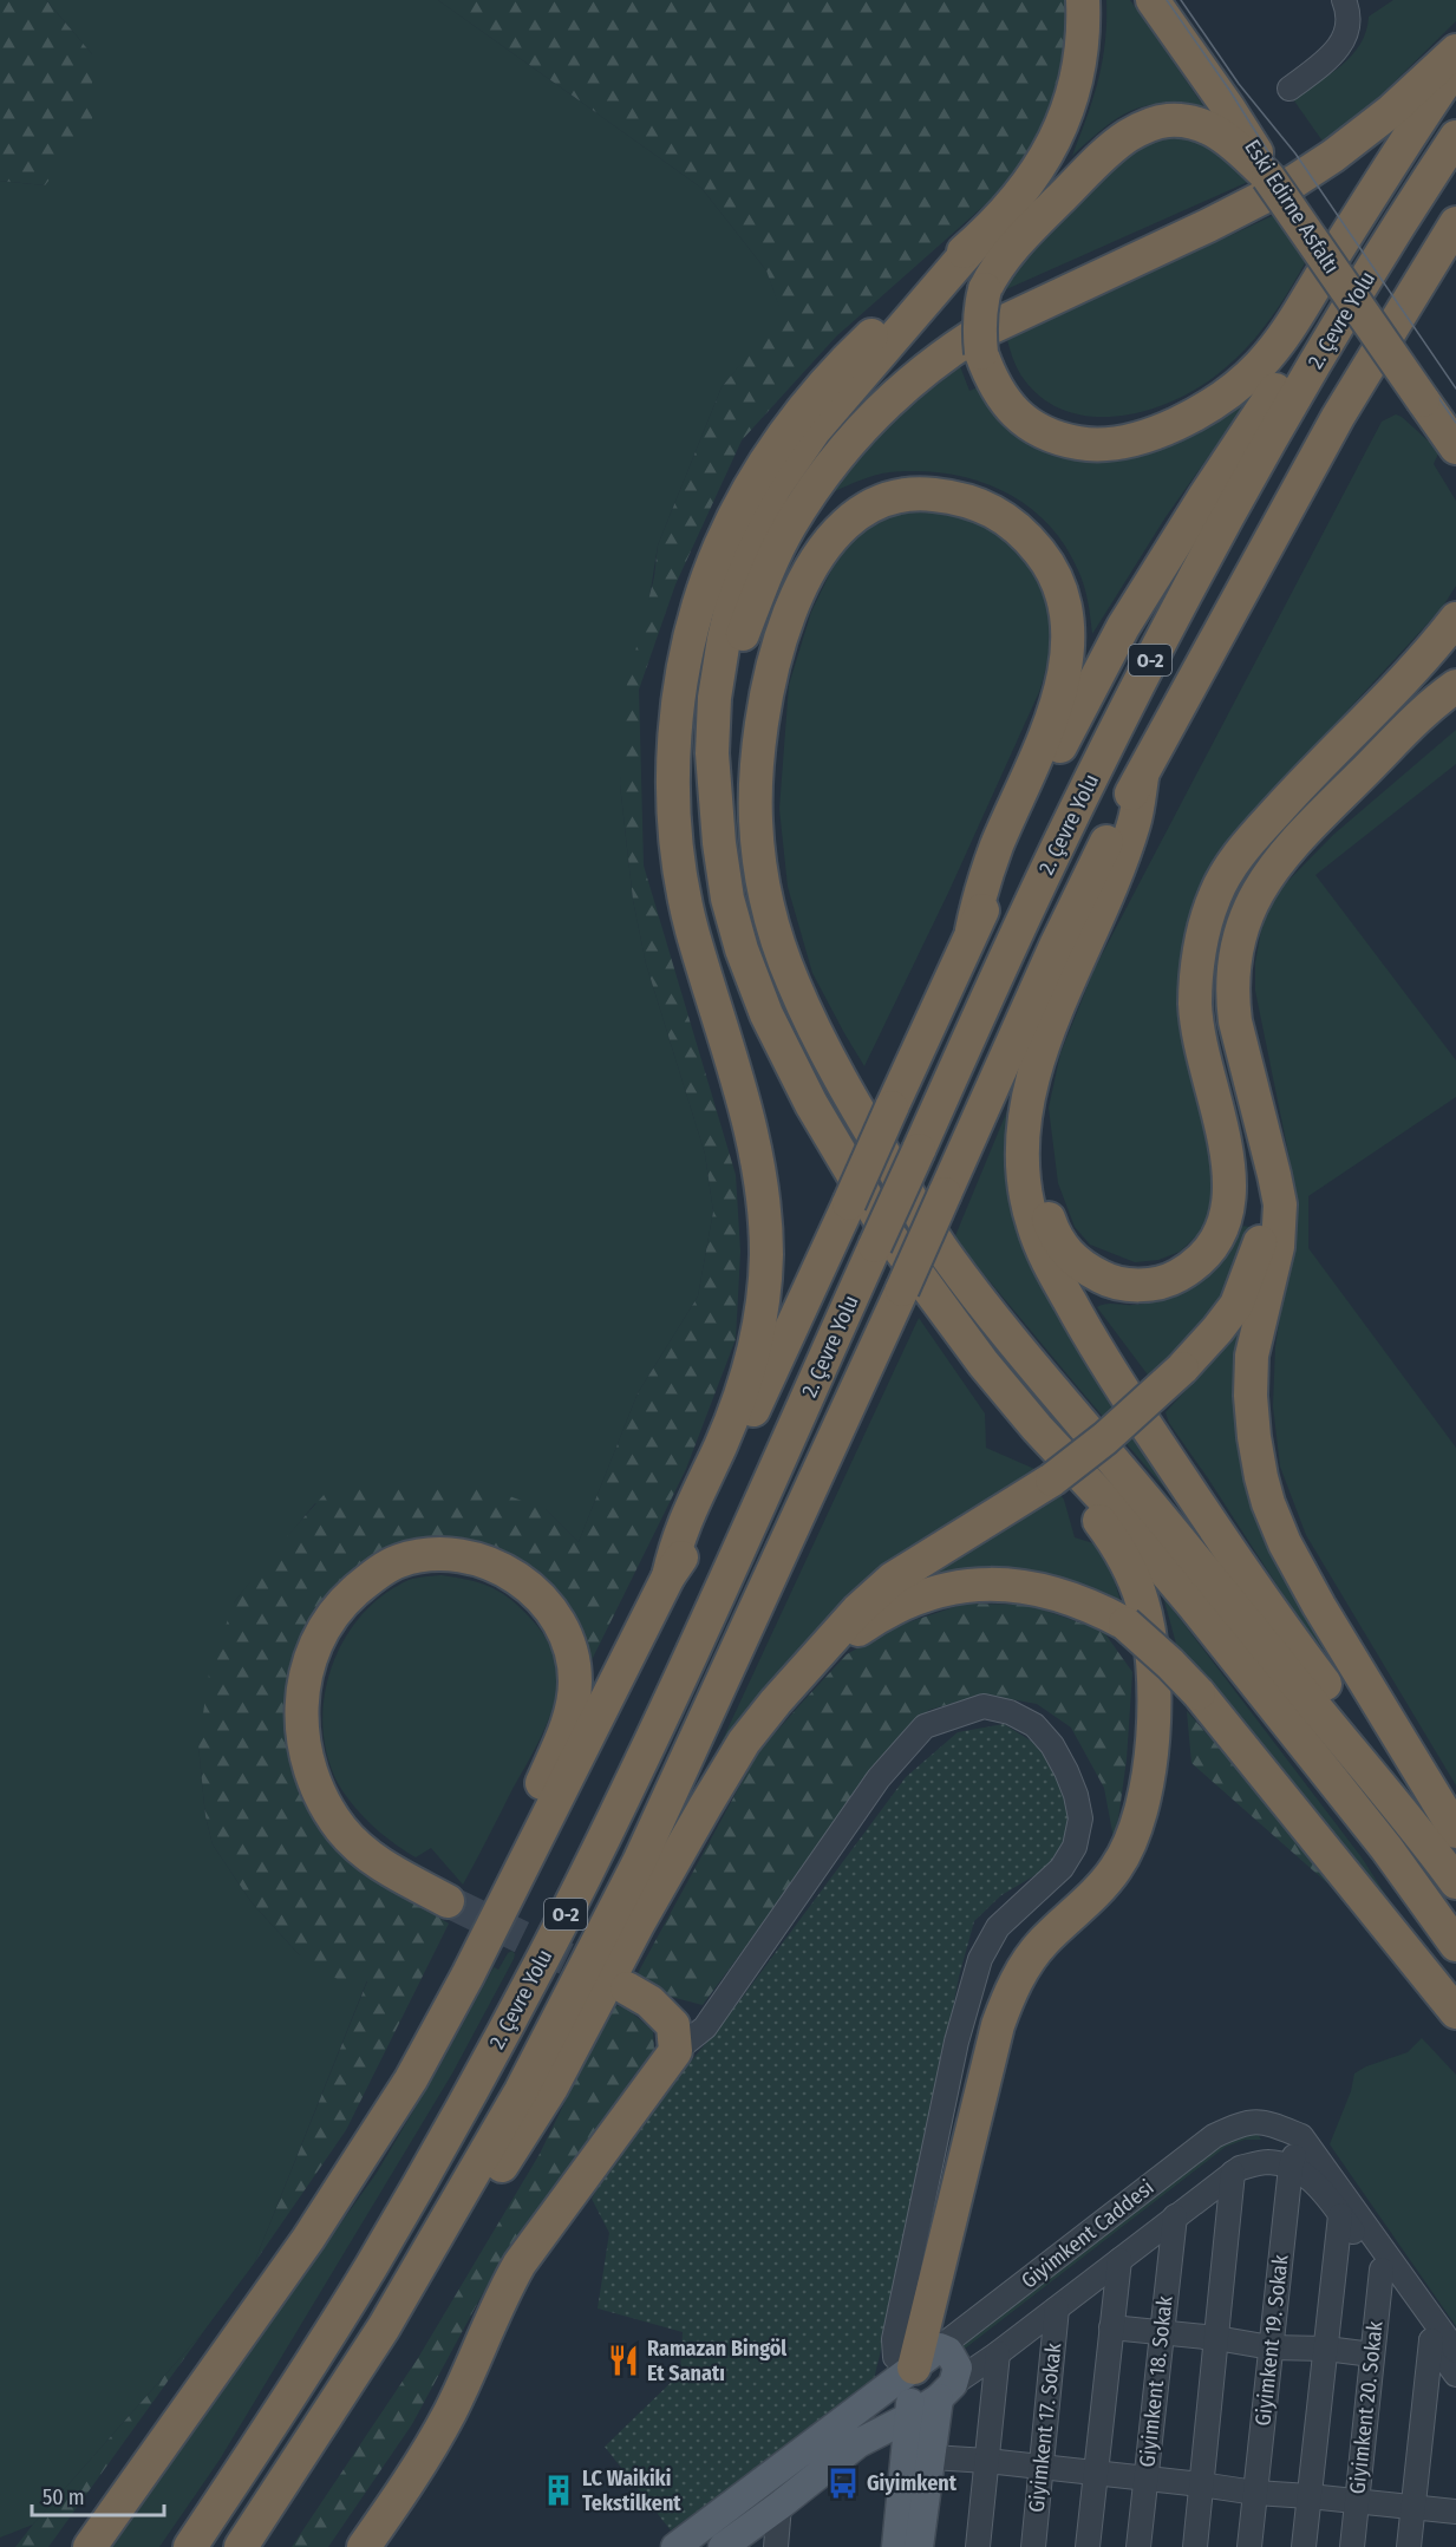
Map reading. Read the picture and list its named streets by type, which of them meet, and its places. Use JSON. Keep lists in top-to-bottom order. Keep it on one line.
{"streets":{"highway":["Eski Edirne Asfaltı","2. Çevre Yolu","O-2"],"main road":["Giyimkent Caddesi"],"street":["Giyimkent 19. Sokak","Giyimkent 18. Sokak","Giyimkent 20. Sokak","Giyimkent 17. Sokak"]},"crossings":[["Giyimkent Caddesi","Giyimkent 19. Sokak"],["Giyimkent Caddesi","Giyimkent 18. Sokak"],["Giyimkent Caddesi","Giyimkent 17. Sokak"]],"places":{"restaurant":["Ramazan Bingöl Et Sanatı"],"bus stop":["Giyimkent"],"building":["LC Waikiki Tekstilkent"]},"scale_bar":"50 m"}
